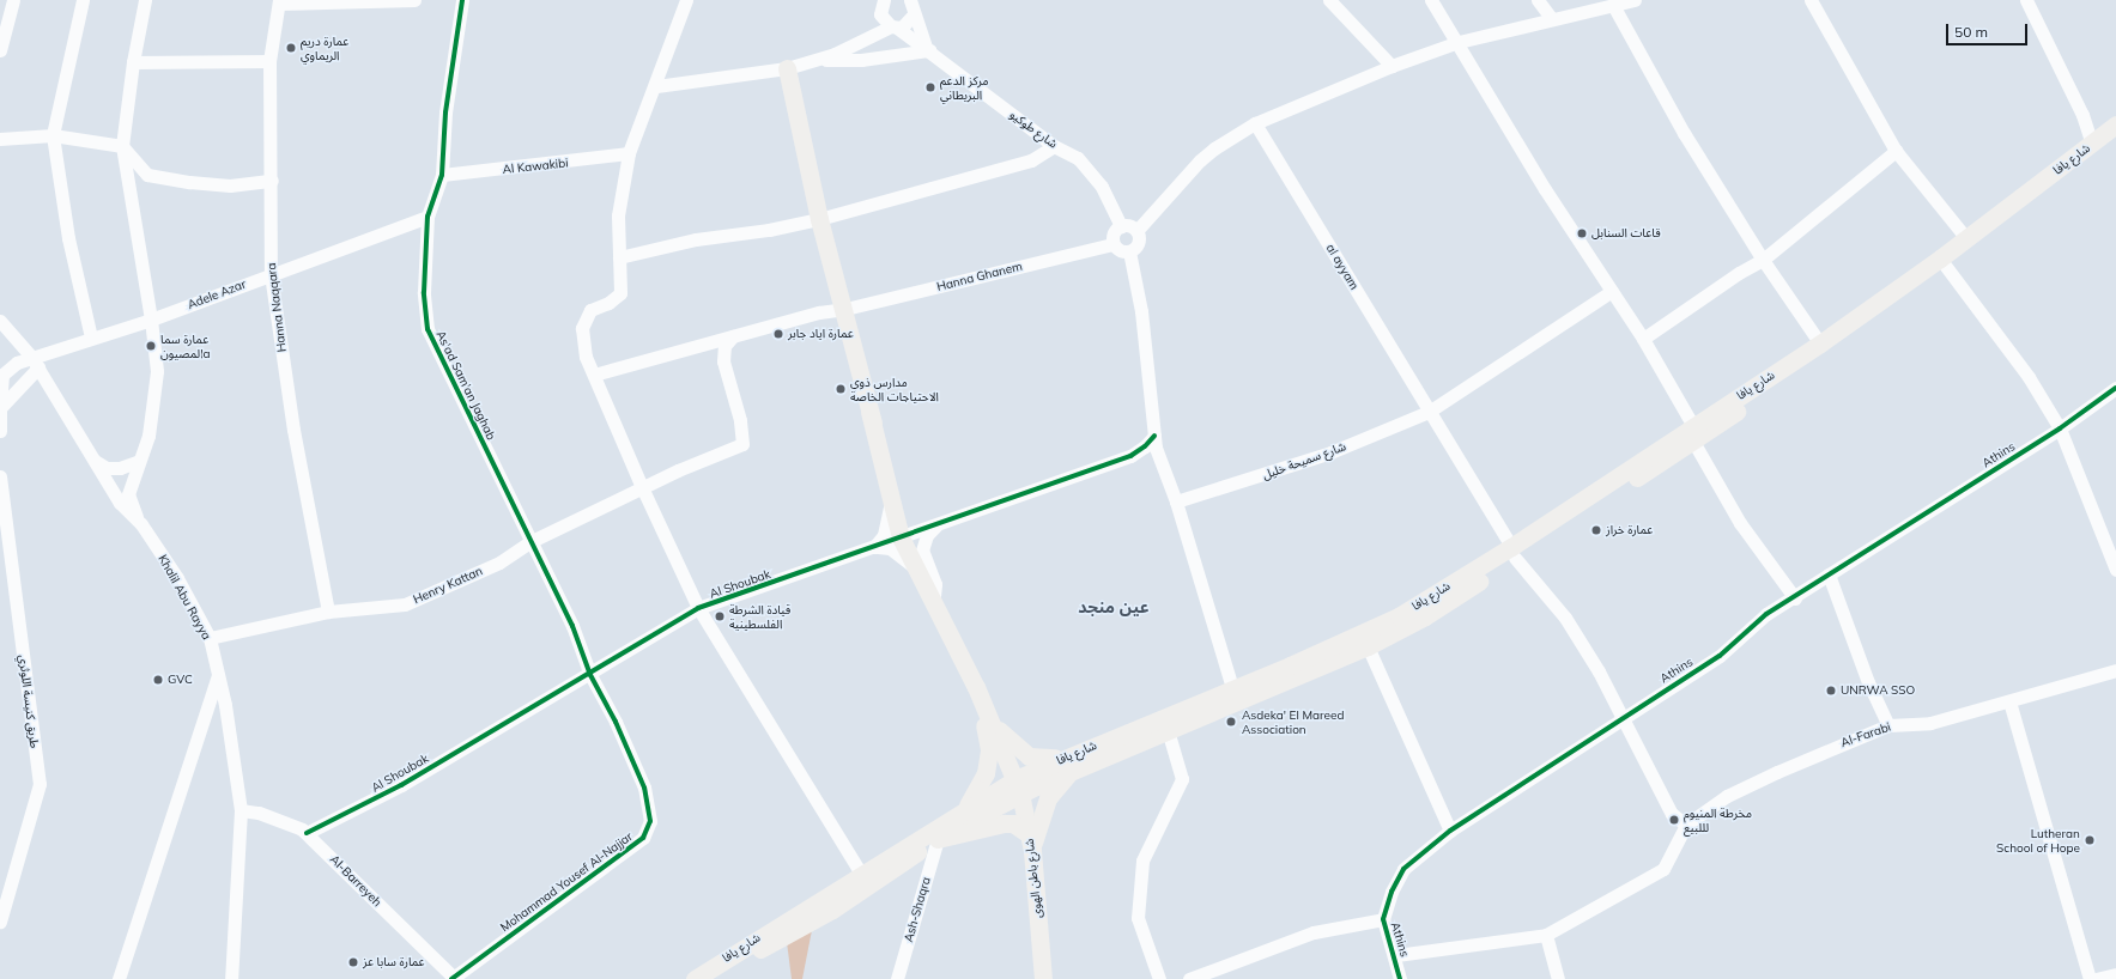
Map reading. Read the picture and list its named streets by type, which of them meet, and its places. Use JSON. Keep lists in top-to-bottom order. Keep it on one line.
{"streets":{"main road":["شارع يافا","شارع باطن الهوى"],"street":["شارع طوكيو","Al Kawakibi","al ayyam","Hanna Ghanem","Adele Azar","Hanna Naqqara","As'ad Sam'an Jaghab","Athins","شارع سميحة خليل","Al Shoubak","Henry Kattan","Khalil Abu Rayya","طريق كنيسة اللوثري","Al-Farabi","Al-Barreyeh","Mohammad Yousef Al-Najjar","Ash-Shaqra"]},"crossings":[["شارع طوكيو","Hanna Ghanem"],["شارع يافا","al ayyam"],["شارع يافا","شارع باطن الهوى"],["شارع يافا","Ash-Shaqra"],["Al Kawakibi","As'ad Sam'an Jaghab"],["al ayyam","Athins"],["al ayyam","شارع سميحة خليل"],["al ayyam","Al-Farabi"],["Hanna Ghanem","Henry Kattan"],["Adele Azar","Hanna Naqqara"],["Adele Azar","As'ad Sam'an Jaghab"],["Adele Azar","Khalil Abu Rayya"],["Hanna Naqqara","Henry Kattan"],["As'ad Sam'an Jaghab","Al Shoubak"],["As'ad Sam'an Jaghab","Henry Kattan"],["As'ad Sam'an Jaghab","Mohammad Yousef Al-Najjar"],["Al Shoubak","Al-Barreyeh"],["Al Shoubak","Mohammad Yousef Al-Najjar"],["Henry Kattan","Khalil Abu Rayya"],["Khalil Abu Rayya","Al-Barreyeh"],["Al-Barreyeh","Mohammad Yousef Al-Najjar"]],"districts":["عين منجد"],"places":["عمارة دريم الريماوي","مركز الدعم البريطاني","قاعات السنابل","عمارة اياد جابر","عمارة سما المصيونa","مدارس ذوي الاحتياجات الخاصة","عمارة خراز","قيادة الشرطة الفلسطينية","GVC","UNRWA SSO","Asdeka' El Mareed Association","مخرطة المنيوم لللبيع","Lutheran School of Hope","عمارة سابا عز"],"scale_bar":"50 m"}
